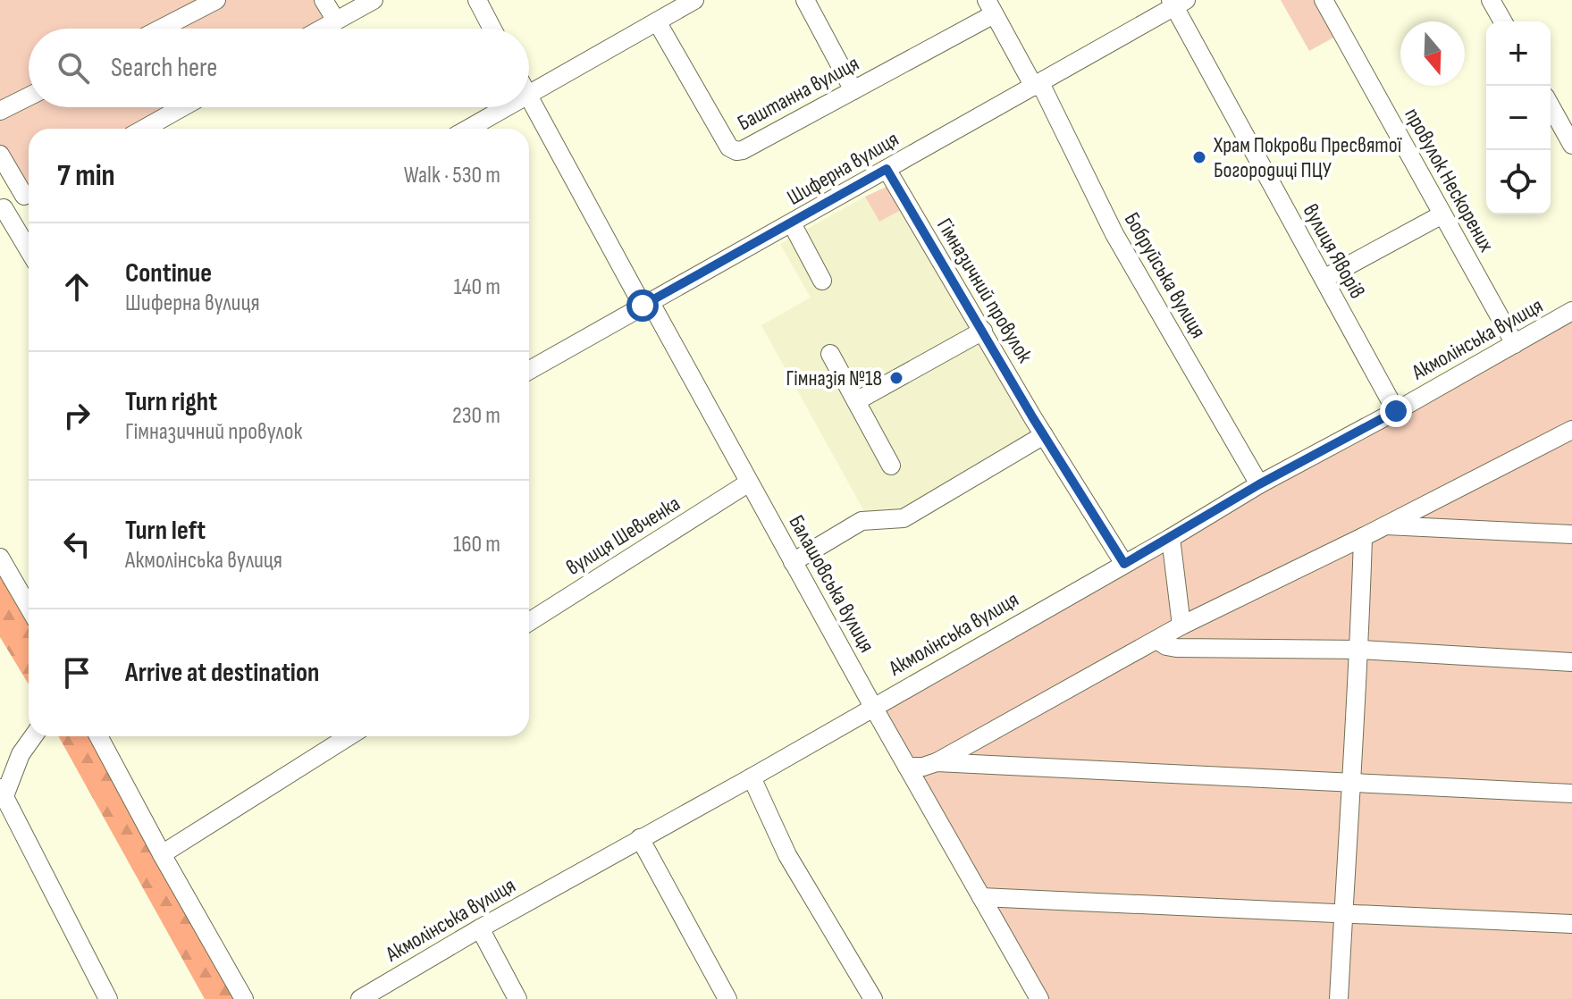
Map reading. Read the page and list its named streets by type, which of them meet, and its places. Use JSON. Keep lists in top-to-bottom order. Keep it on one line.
{"streets":{"street":["Баштанна вулиця","Шиферна вулиця","провулок Нескорених","вулиця Яворів","Бобруйська вулиця","Гімназичний провулок","Акмолінська вулиця","вулиця Шевченка","Балашовська вулиця"]},"crossings":[["Баштанна вулиця","Бобруйська вулиця"],["Шиферна вулиця","вулиця Яворів"],["Шиферна вулиця","Бобруйська вулиця"],["Шиферна вулиця","Гімназичний провулок"],["Шиферна вулиця","Балашовська вулиця"],["провулок Нескорених","Акмолінська вулиця"],["вулиця Яворів","Акмолінська вулиця"],["Бобруйська вулиця","Акмолінська вулиця"],["Гімназичний провулок","Акмолінська вулиця"],["Акмолінська вулиця","Балашовська вулиця"],["вулиця Шевченка","Балашовська вулиця"]],"places":["Храм Покрови Пресвятої Богородиці ПЦУ","Гімназія №18"],"north":"bottom","page":{"map_buttons":["+","−"],"search":"Search here","heading":["7 min","Walk · 530 m"],"list":[["Continue","Шиферна вулиця","140 m"],["Turn right","Гімназичний провулок","230 m"],["Turn left","Акмолінська вулиця","160 m"],"Arrive at destination"]}}
